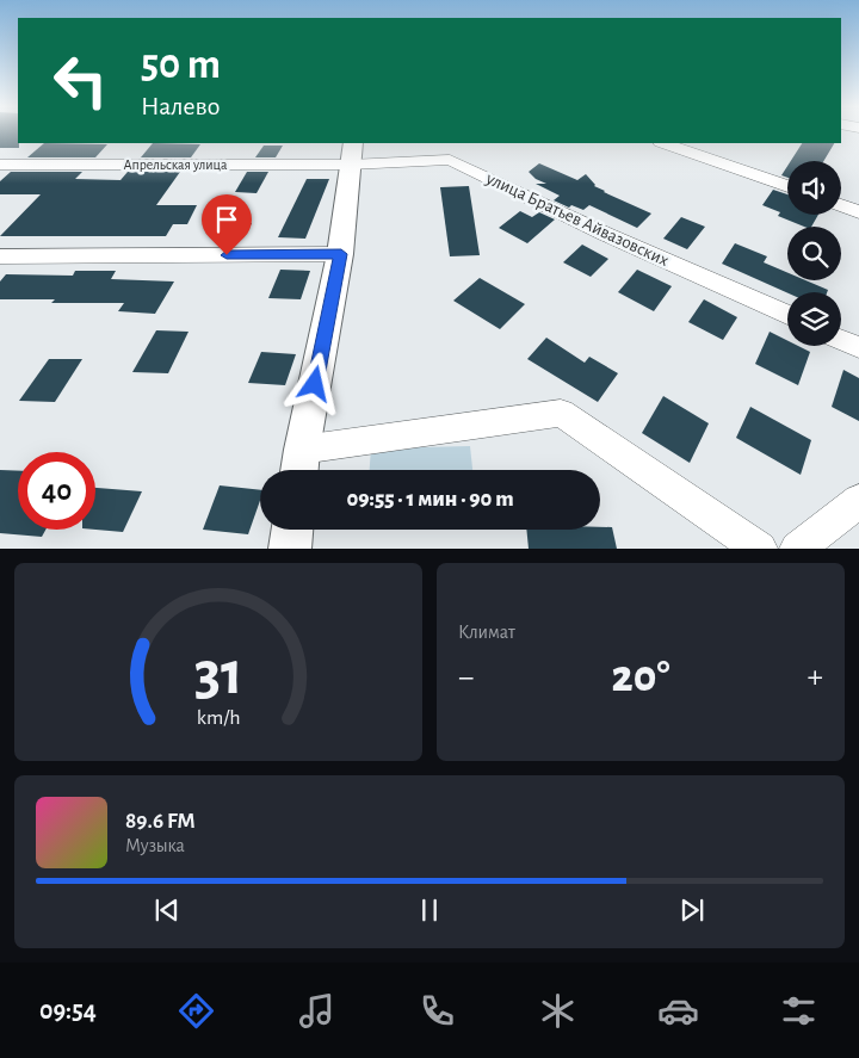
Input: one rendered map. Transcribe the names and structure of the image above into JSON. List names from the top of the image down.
{
  "streets": {
    "street": ["Апрельская улица", "улица Братьев Айвазовских"]
  },
  "crossings": [
    ["Апрельская улица", "улица Братьев Айвазовских"]
  ],
  "page": {
    "turn": ["50 m", "Налево"],
    "limit": "40",
    "trip": "09:55 · 1 мин · 90 m",
    "tile": "Климат",
    "heat": ["−", "20°", "+"],
    "song": ["89.6 FM", "Музыка"],
    "tabs": "09:54",
    "gauge": ["31", "km/h"]
  }
}
